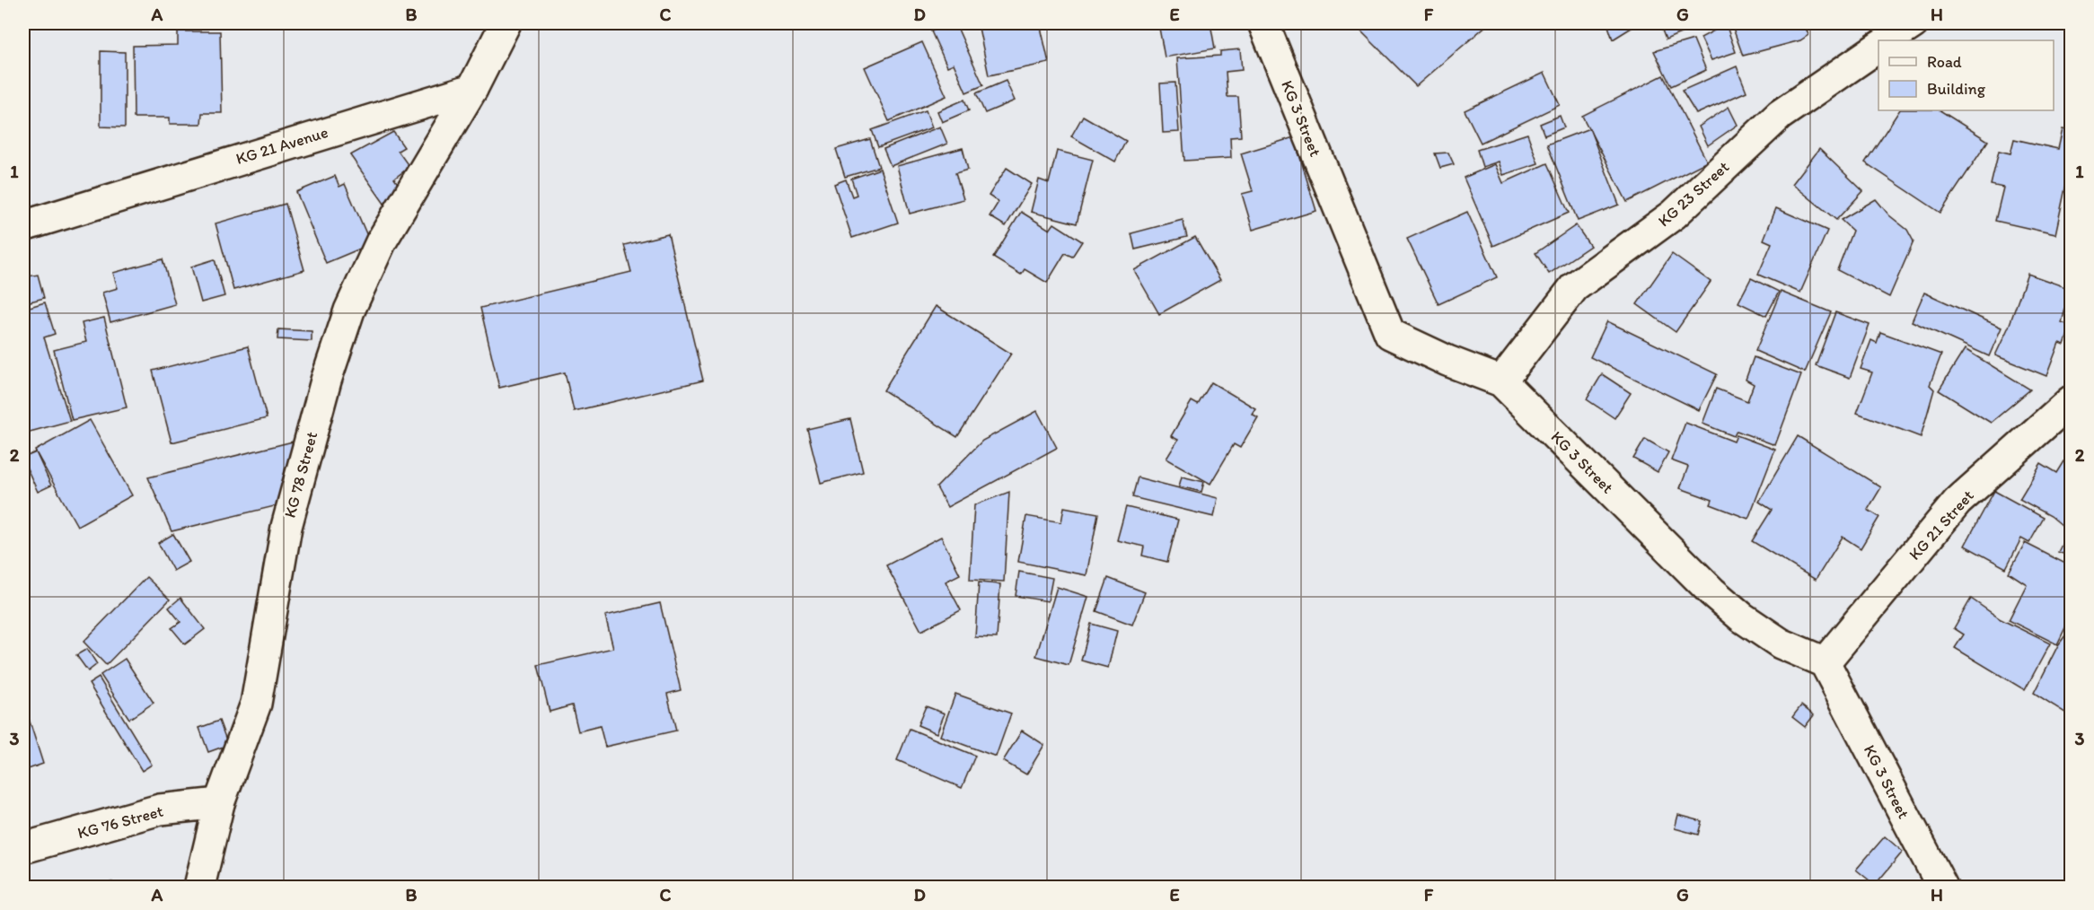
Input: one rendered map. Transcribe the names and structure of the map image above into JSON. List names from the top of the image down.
{
  "streets": {
    "street": [
      "KG 3 Street",
      "KG 21 Avenue",
      "KG 23 Street",
      "KG 78 Street",
      "KG 21 Street",
      "KG 76 Street"
    ]
  },
  "crossings": [
    ["KG 3 Street", "KG 23 Street"],
    ["KG 3 Street", "KG 21 Street"],
    ["KG 21 Avenue", "KG 78 Street"],
    ["KG 78 Street", "KG 76 Street"]
  ],
  "legend": ["Road", "Building"],
  "grid": {
    "columns": [
      "A",
      "B",
      "C",
      "D",
      "E",
      "F",
      "G",
      "H"
    ],
    "rows": ["1", "2", "3"]
  }
}
